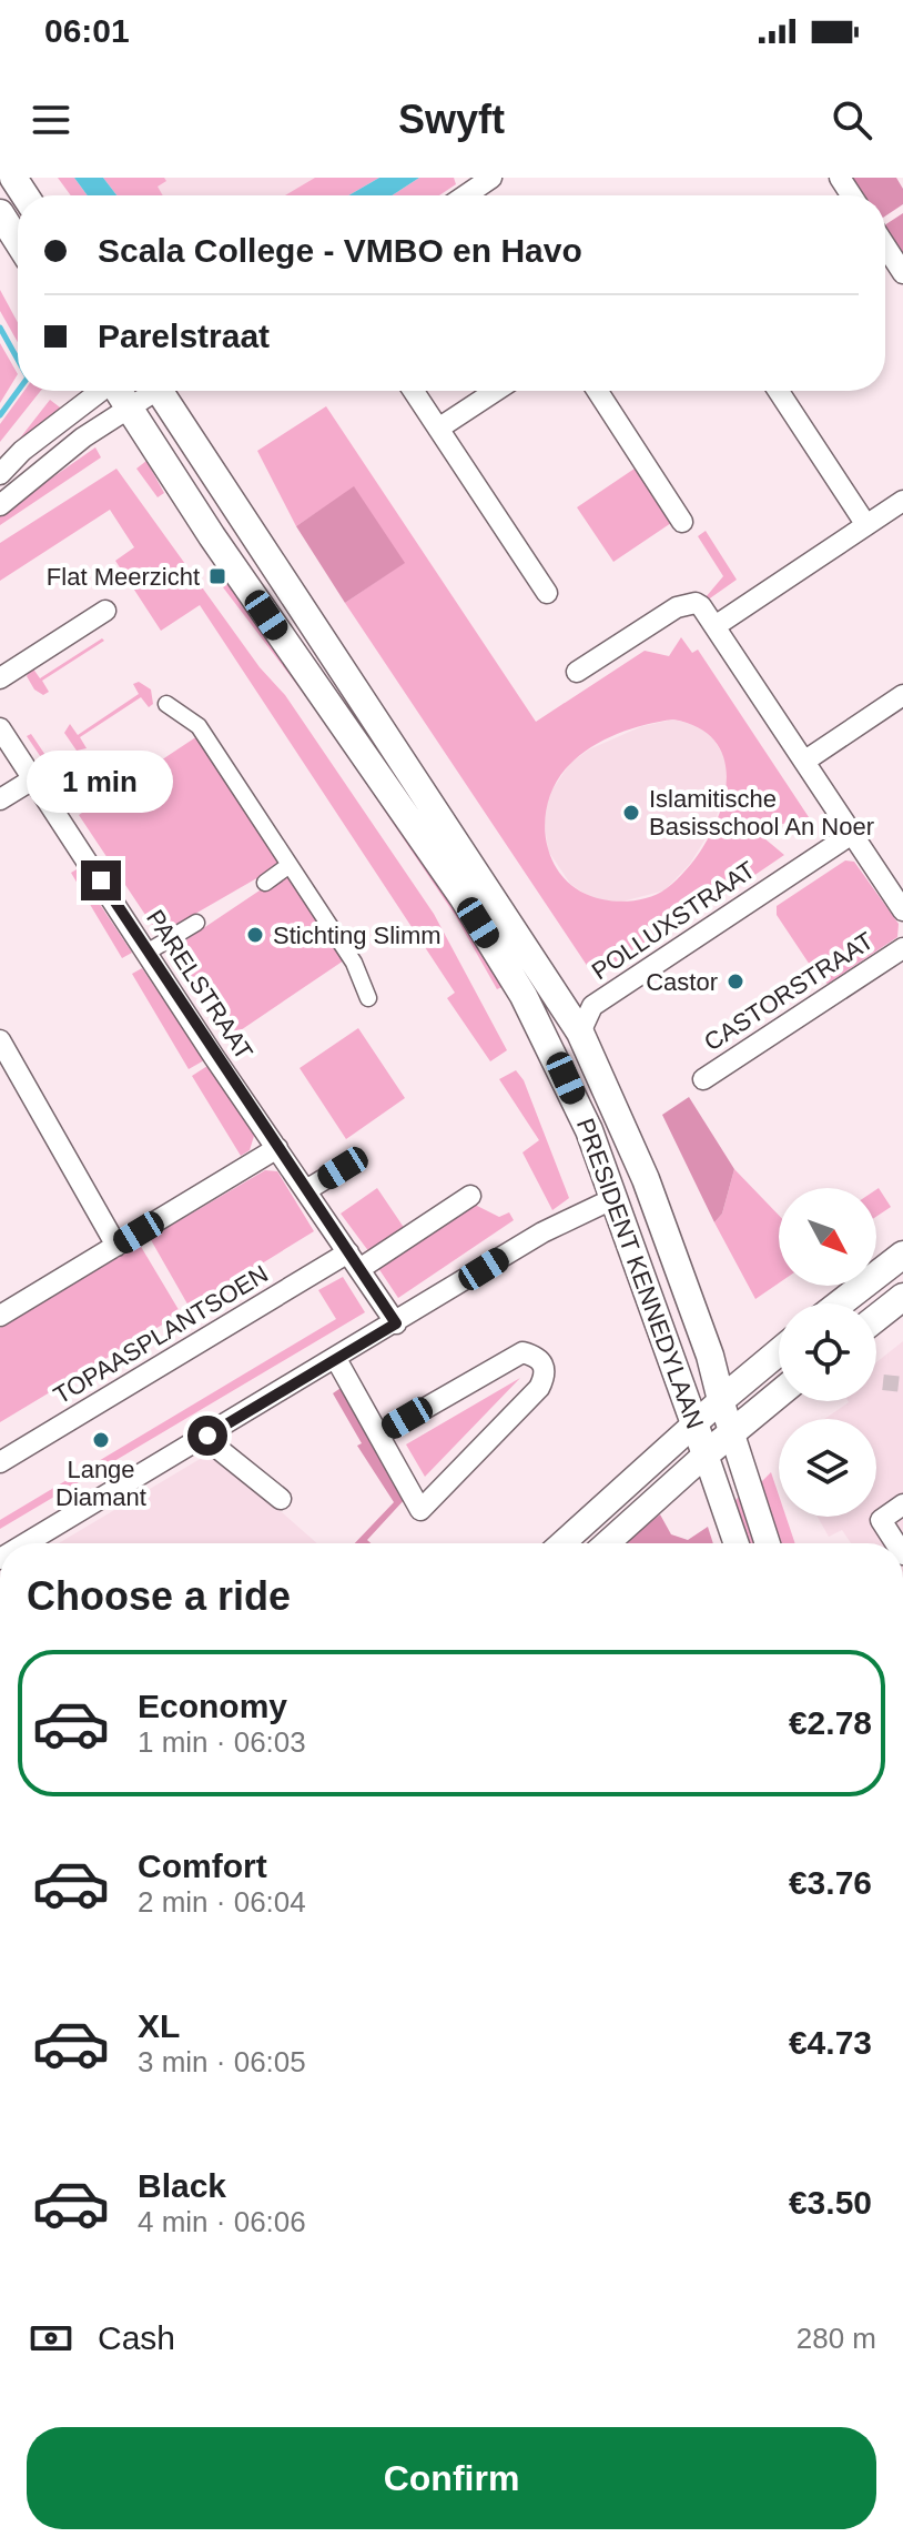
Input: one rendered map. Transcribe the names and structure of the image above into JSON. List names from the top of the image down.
{
  "streets": {
    "main road": ["PRESIDENT KENNEDYLAAN"],
    "street": [
      "POLLUXSTRAAT",
      "PARELSTRAAT",
      "CASTORSTRAAT",
      "TOPAASPLANTSOEN"
    ]
  },
  "crossings": [
    ["POLLUXSTRAAT", "PRESIDENT KENNEDYLAAN"],
    ["PARELSTRAAT", "TOPAASPLANTSOEN"]
  ],
  "places": {
    "transit": ["Flat Meerzicht"],
    "other": [
      "Islamitische Basisschool An Noer",
      "Stichting Slimm",
      "Castor",
      "Lange Diamant"
    ]
  },
  "north": "bottom right",
  "page": {
    "status": "06:01",
    "header": "Swyft",
    "banner": ["Scala College - VMBO en Havo", "Parelstraat"],
    "bubble": "1 min",
    "heading": "Choose a ride",
    "list": [
      {
        "name": "Economy",
        "note": "1 min · 06:03",
        "value": "€2.78"
      },
      {
        "name": "Comfort",
        "note": "2 min · 06:04",
        "value": "€3.76"
      },
      {
        "name": "XL",
        "note": "3 min · 06:05",
        "value": "€4.73"
      },
      {
        "name": "Black",
        "note": "4 min · 06:06",
        "value": "€3.50"
      }
    ],
    "pay": ["Cash", "280 m"],
    "buttons": "Confirm"
  }
}
